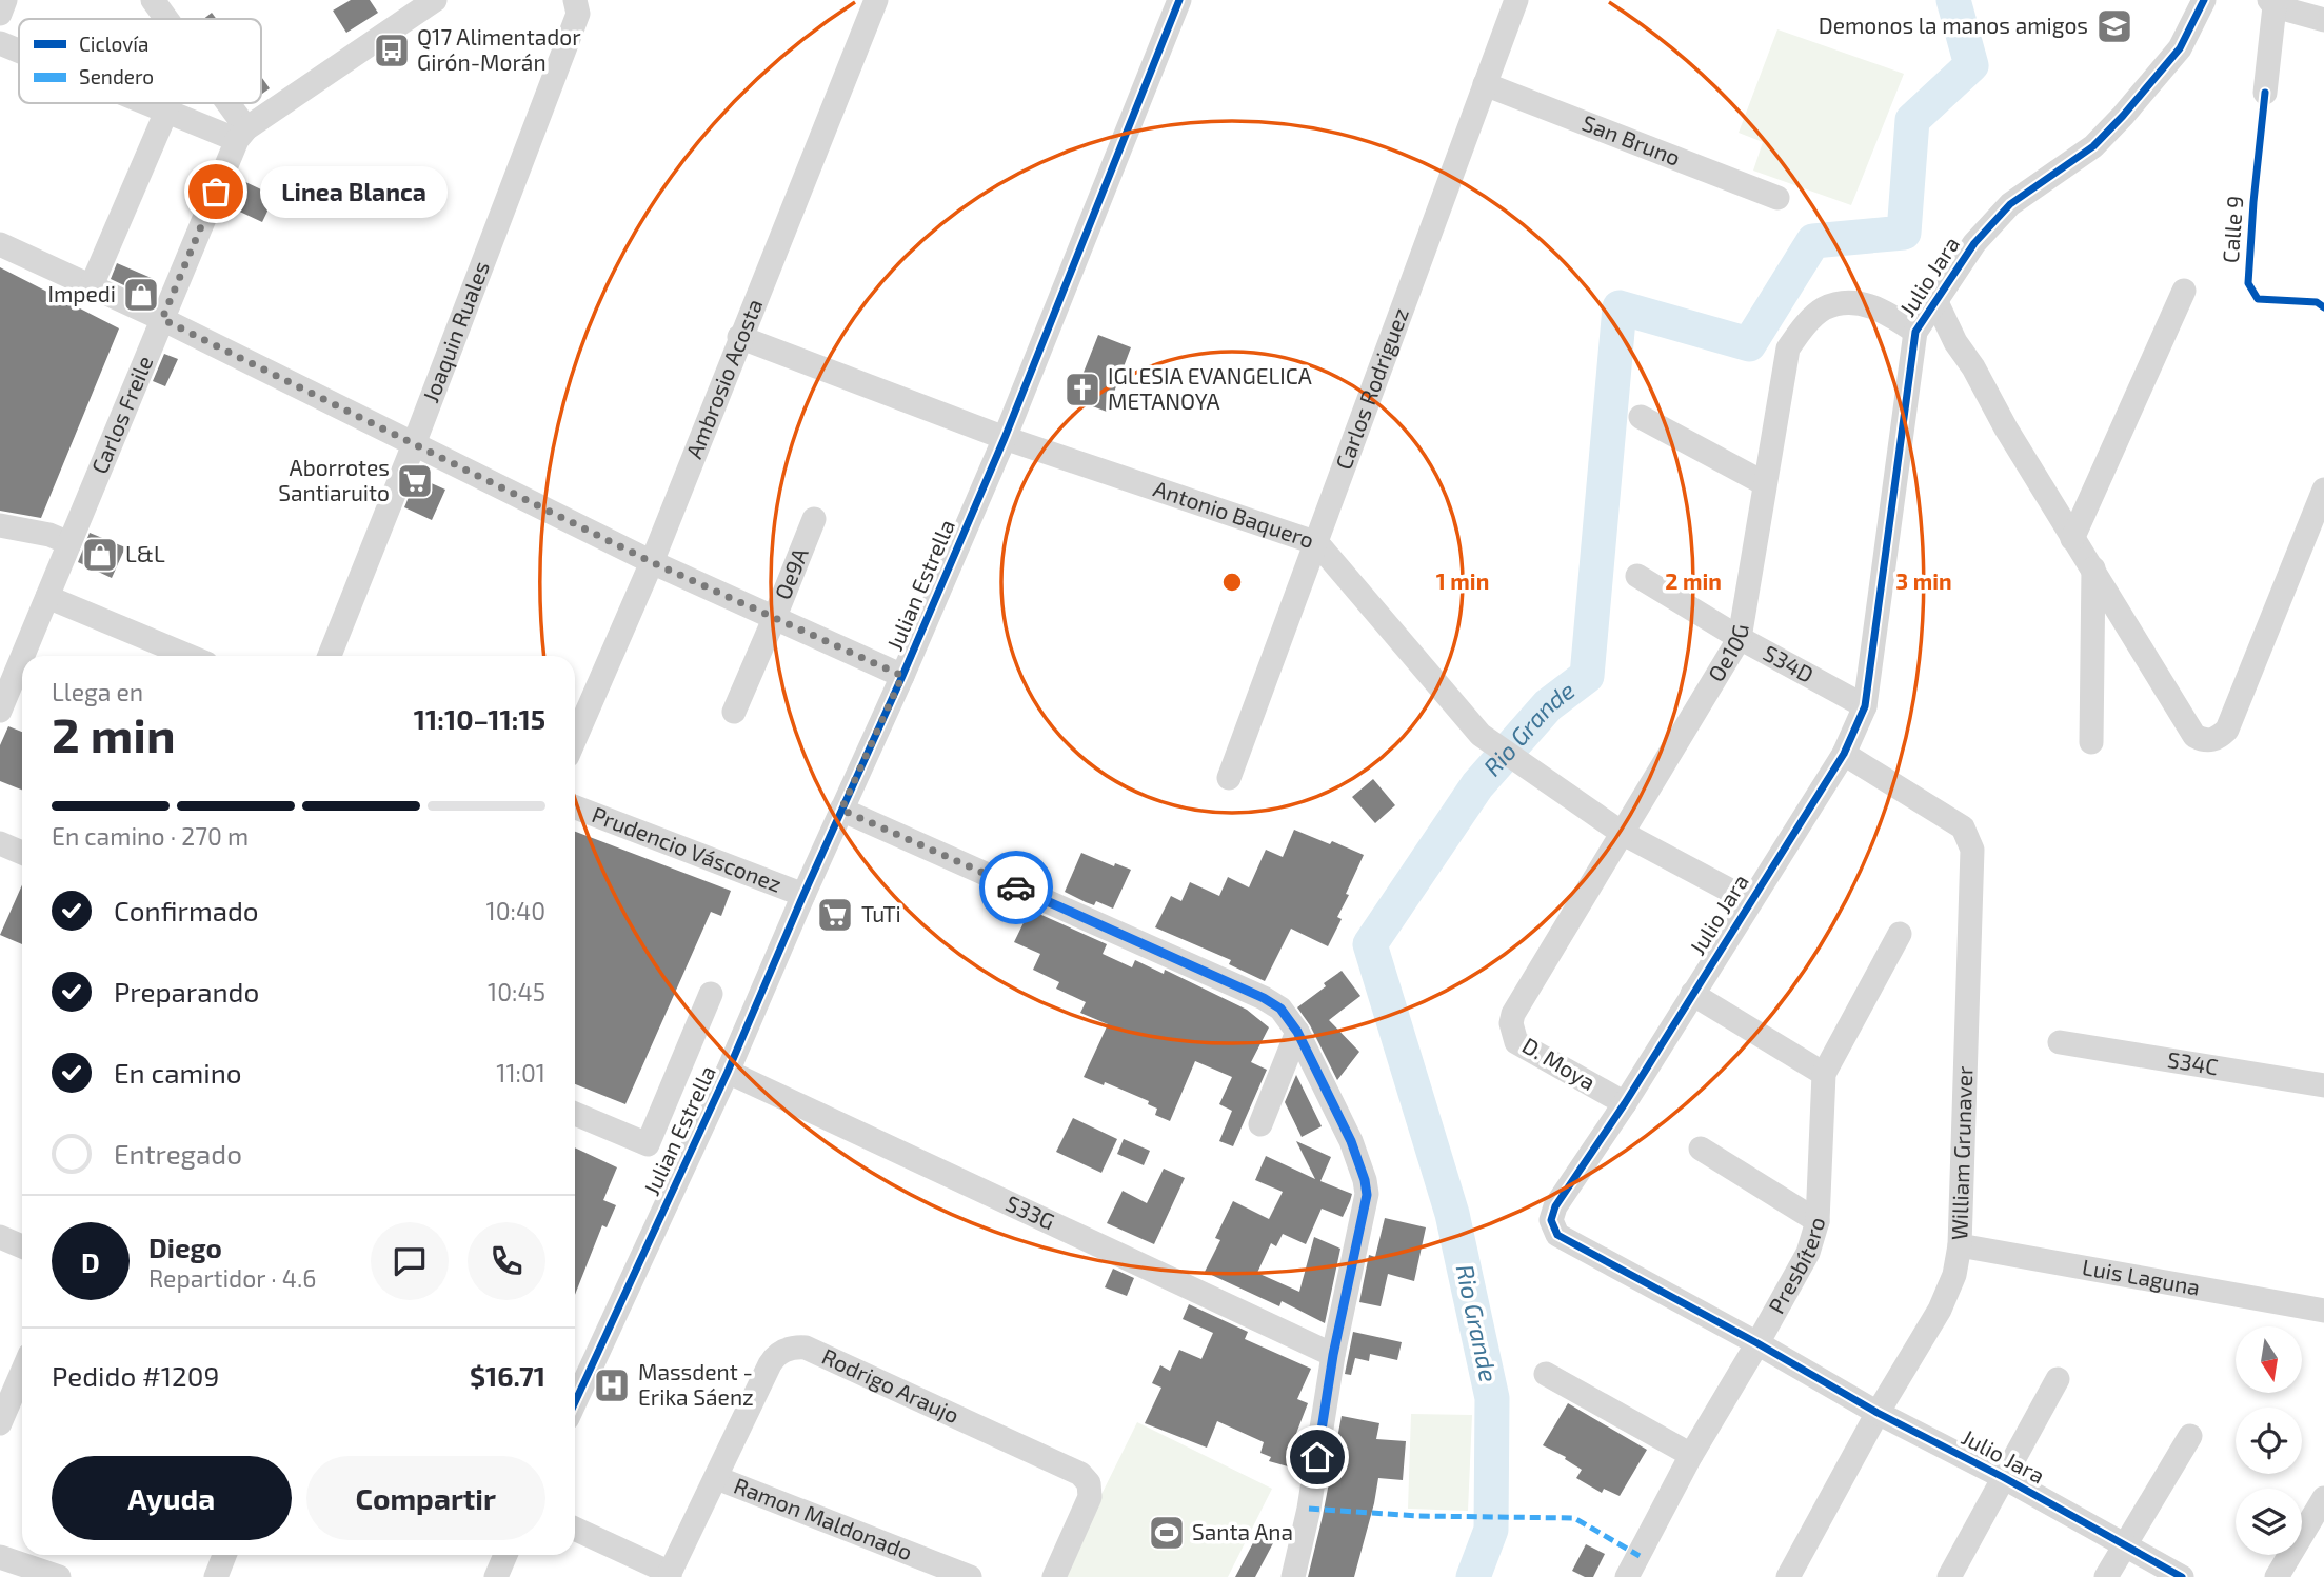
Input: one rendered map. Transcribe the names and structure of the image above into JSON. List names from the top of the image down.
{
  "streets": {
    "street": [
      "San Bruno",
      "Julio Jara",
      "Joaquin Ruales",
      "Ambrosio Acosta",
      "Carlos Rodriguez",
      "Carlos Freile",
      "Antonio Baquero",
      "Oe9A",
      "Julian Estrella",
      "Oe10G",
      "S34D",
      "Prudencio Vásconez",
      "S34C",
      "D. Moya",
      "William Grunaver",
      "S33G",
      "Presbítero",
      "Luis Laguna",
      "Rodrigo Araujo",
      "Ramon Maldonado"
    ],
    "cycle path": ["Calle 9"]
  },
  "crossings": [
    ["San Bruno", "Carlos Rodriguez"],
    ["Julio Jara", "Antonio Baquero"],
    ["Julio Jara", "Oe10G"],
    ["Julio Jara", "S34D"],
    ["Julio Jara", "D. Moya"],
    ["Julio Jara", "William Grunaver"],
    ["Julio Jara", "Presbítero"],
    ["Ambrosio Acosta", "Antonio Baquero"],
    ["Carlos Rodriguez", "Antonio Baquero"],
    ["Antonio Baquero", "Julian Estrella"],
    ["Antonio Baquero", "Oe10G"],
    ["Julian Estrella", "Prudencio Vásconez"],
    ["Julian Estrella", "S33G"],
    ["Oe10G", "S34D"],
    ["Oe10G", "D. Moya"],
    ["William Grunaver", "Luis Laguna"],
    ["Rodrigo Araujo", "Ramon Maldonado"]
  ],
  "water": ["Rio Grande"],
  "places": {
    "school or university": ["Demonos la manos amigos"],
    "bus stop": ["Q17 Alimentador Girón-Morán"],
    "other": ["Linea Blanca"],
    "shop": ["Impedi", "L&L"],
    "church": ["IGLESIA EVANGELICA METANOYA"],
    "supermarket": ["Aborrotes Santiaruito", "TuTi"],
    "hospital": ["Massdent - Erika Sáenz"],
    "sports": ["Santa Ana"]
  },
  "legend": ["Ciclovía", "Sendero"],
  "north": "bottom",
  "page": {
    "bubble": "Linea Blanca",
    "heading": ["2 min", "Llega en", "11:10–11:15"],
    "panel": [
      "Diego",
      "Repartidor · 4.6",
      "Pedido #1209",
      "$16.71"
    ],
    "bar": "En camino · 270 m",
    "list": [
      ["Confirmado", "10:40"],
      ["Preparando", "10:45"],
      ["En camino", "11:01"],
      "Entregado"
    ],
    "round": "D",
    "buttons": ["Ayuda", "Compartir"]
  },
  "rings": ["1 min", "2 min", "3 min"]
}
